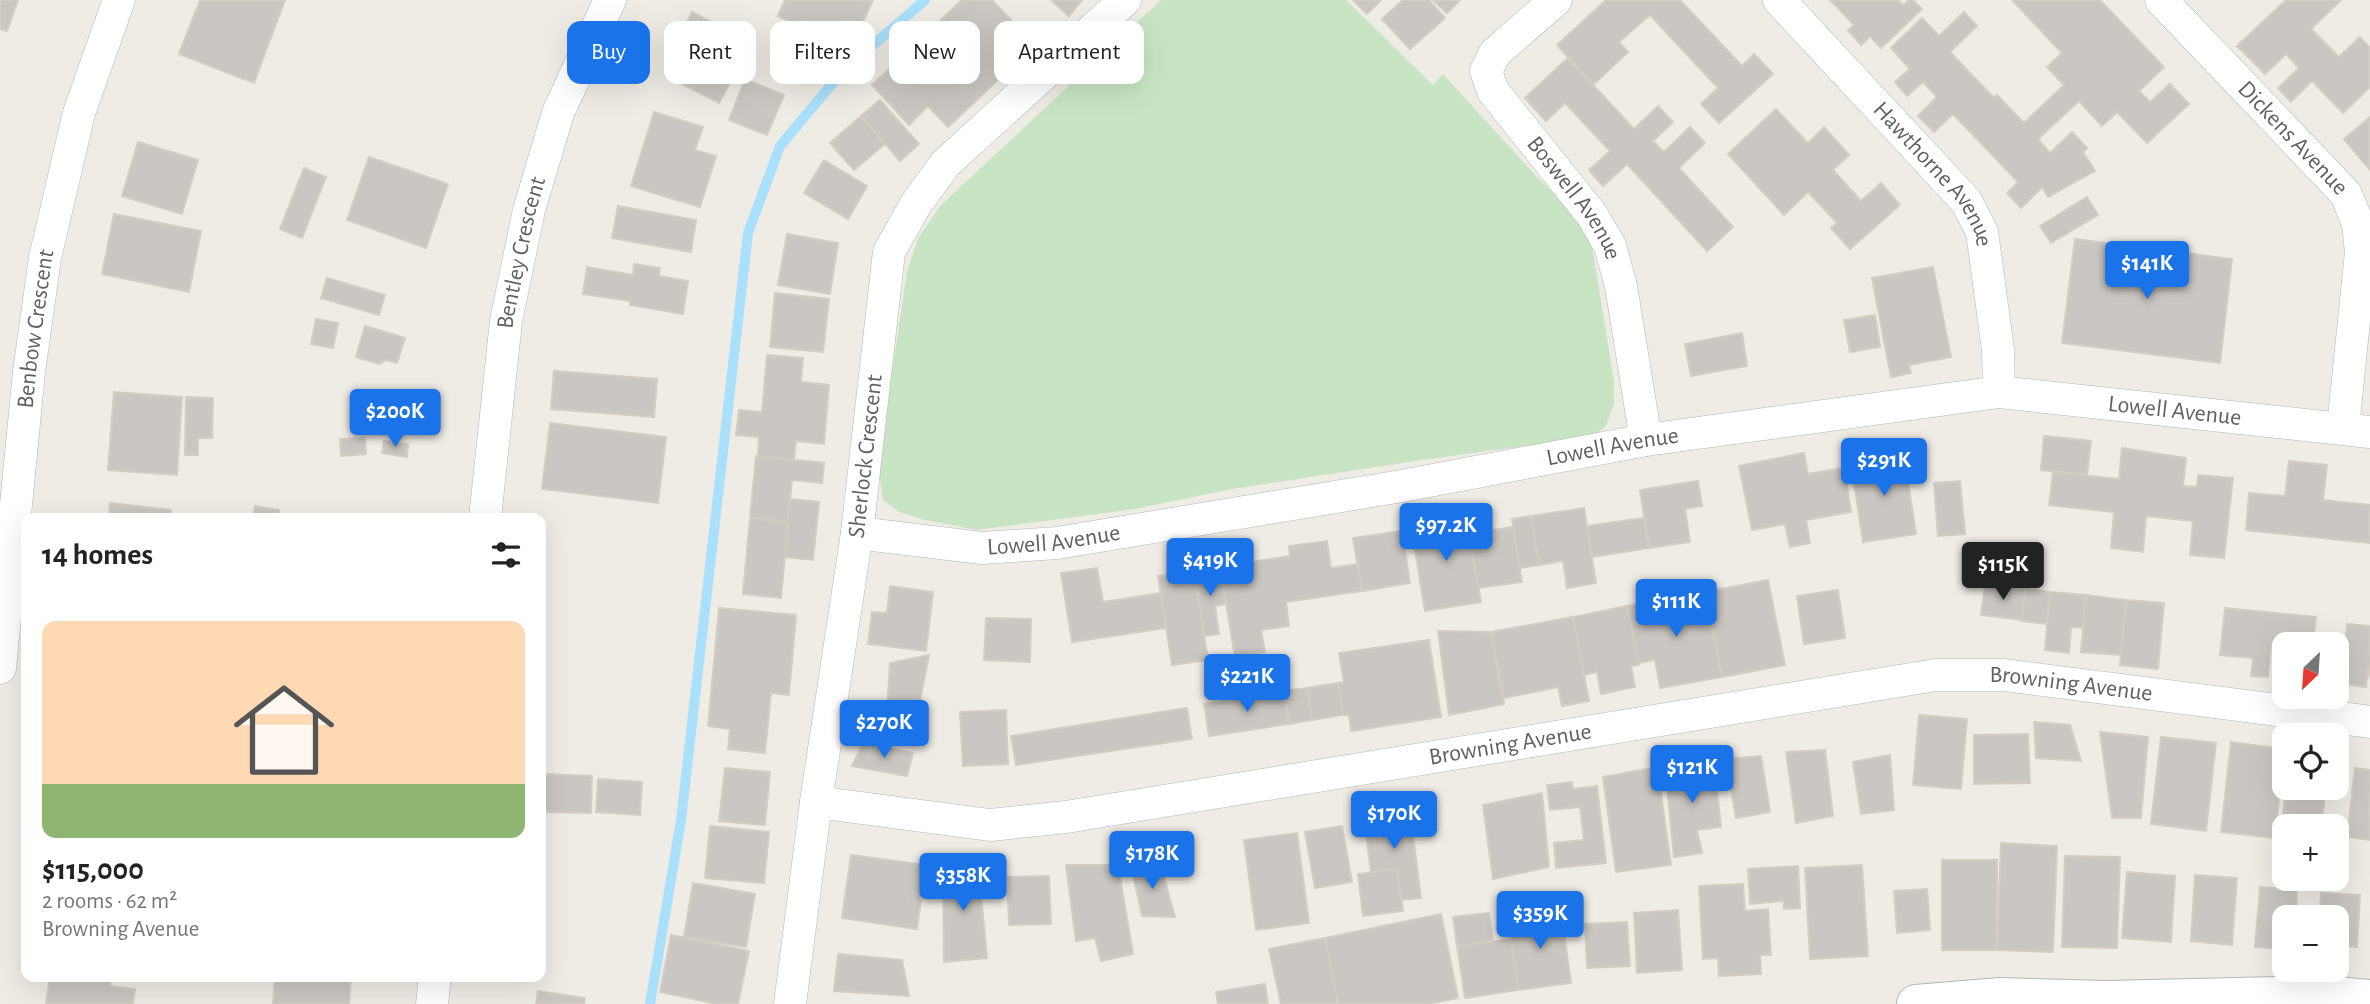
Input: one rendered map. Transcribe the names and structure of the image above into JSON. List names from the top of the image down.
{
  "streets": {
    "street": [
      "Dickens Avenue",
      "Hawthorne Avenue",
      "Boswell Avenue",
      "Bentley Crescent",
      "Benbow Crescent",
      "Lowell Avenue",
      "Sherlock Crescent",
      "Browning Avenue"
    ]
  },
  "crossings": [
    ["Dickens Avenue", "Lowell Avenue"],
    ["Hawthorne Avenue", "Lowell Avenue"],
    ["Boswell Avenue", "Lowell Avenue"],
    ["Lowell Avenue", "Sherlock Crescent"],
    ["Sherlock Crescent", "Browning Avenue"]
  ],
  "north": "bottom left",
  "page": {
    "chip": [
      "Buy",
      "Rent",
      "Filters",
      "New",
      "Apartment"
    ],
    "price": [
      "$141K",
      "$200K",
      "$291K",
      "$97.2K",
      "$419K",
      "$115K",
      "$111K",
      "$221K",
      "$270K",
      "$121K",
      "$170K",
      "$178K",
      "$358K",
      "$359K"
    ],
    "heading": "14 homes",
    "list": [
      {
        "name": "$115,000",
        "note": "2 rooms · 62 m² · Browning Avenue"
      }
    ],
    "map_buttons": ["+", "−"]
  }
}
